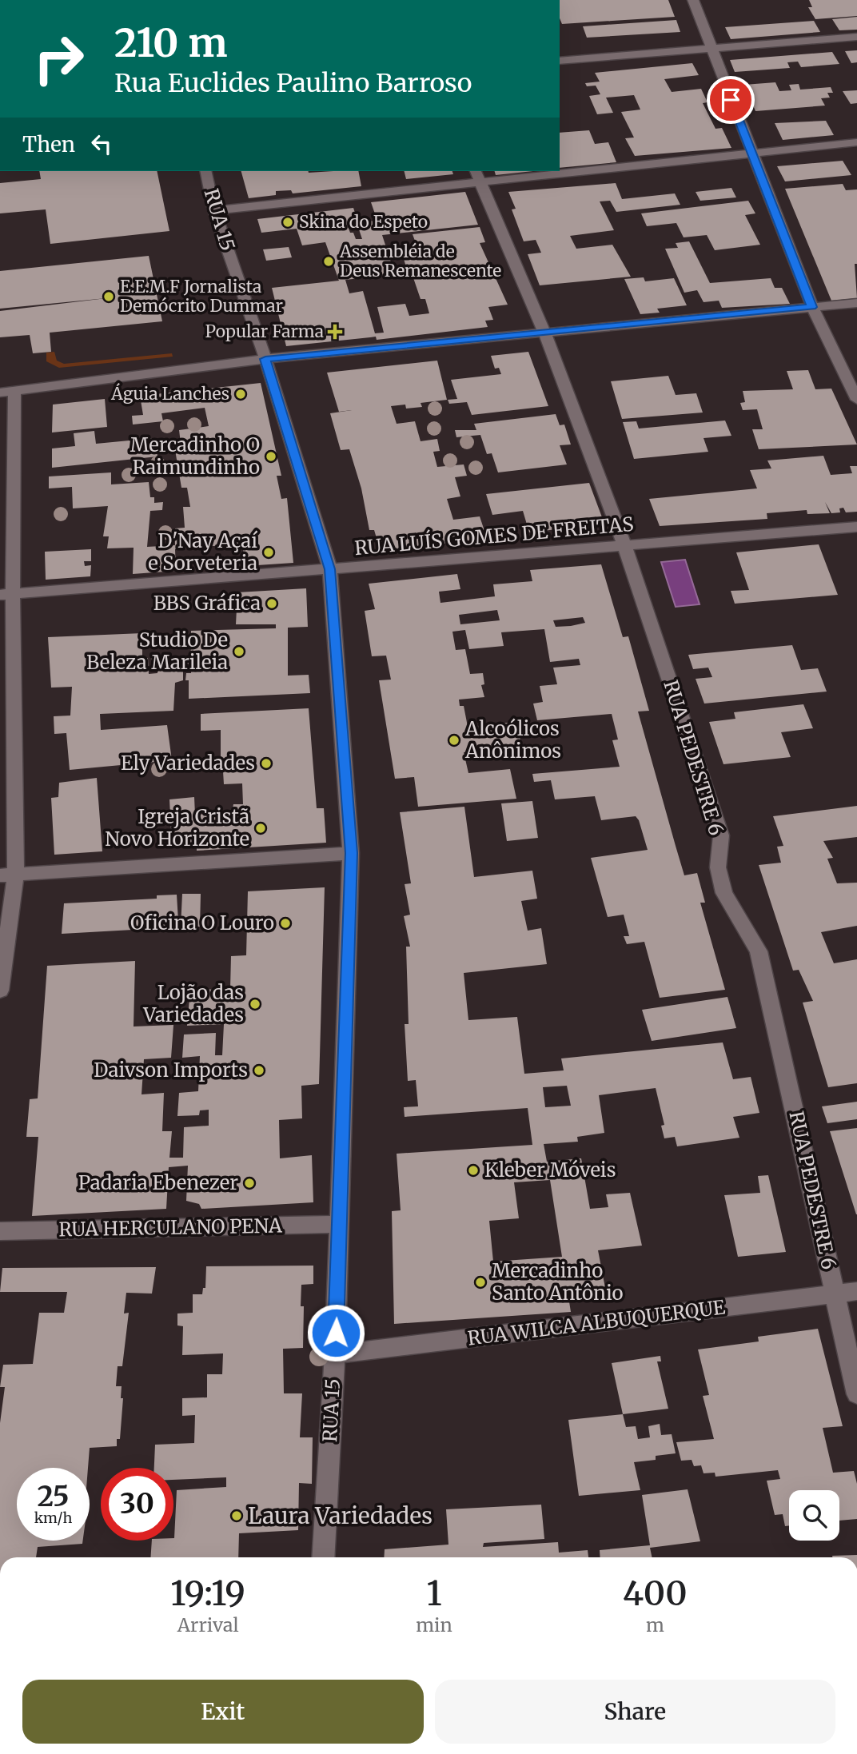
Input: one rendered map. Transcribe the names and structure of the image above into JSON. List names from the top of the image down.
{
  "streets": {
    "street": [
      "RUA 15",
      "RUA LUÍS GOMES DE FREITAS",
      "RUA PEDESTRE 6",
      "RUA HERCULANO PENA",
      "RUA WILCA ALBUQUERQUE"
    ]
  },
  "crossings": [
    ["RUA 15", "RUA LUÍS GOMES DE FREITAS"],
    ["RUA 15", "RUA HERCULANO PENA"],
    ["RUA 15", "RUA WILCA ALBUQUERQUE"],
    ["RUA LUÍS GOMES DE FREITAS", "RUA PEDESTRE 6"],
    ["RUA PEDESTRE 6", "RUA WILCA ALBUQUERQUE"]
  ],
  "places": {
    "other": [
      "Skina do Espeto",
      "Assembléia de Deus Remanescente",
      "E.E.M.F Jornalista Demócrito Dummar",
      "Águia Lanches",
      "Mercadinho O Raimundinho",
      "D'Nay Açaí e Sorveteria",
      "BBS Gráfica",
      "Studio De Beleza Marileia",
      "Alcoólicos Anônimos",
      "Ely Variedades",
      "Igreja Cristã Novo Horizonte",
      "Oficina O Louro",
      "Lojão das Variedades",
      "Daivson Imports",
      "Kleber Móveis",
      "Padaria Ebenezer",
      "Mercadinho Santo Antônio",
      "Laura Variedades"
    ],
    "health": ["Popular Farma"]
  },
  "page": {
    "turn": ["210 m", "Rua Euclides Paulino Barroso"],
    "then": "Then",
    "speed": "25 km/h",
    "limit": "30",
    "eta": [
      "19:19",
      "Arrival",
      "1",
      "min",
      "400",
      "m"
    ],
    "buttons": ["Exit", "Share"]
  }
}
